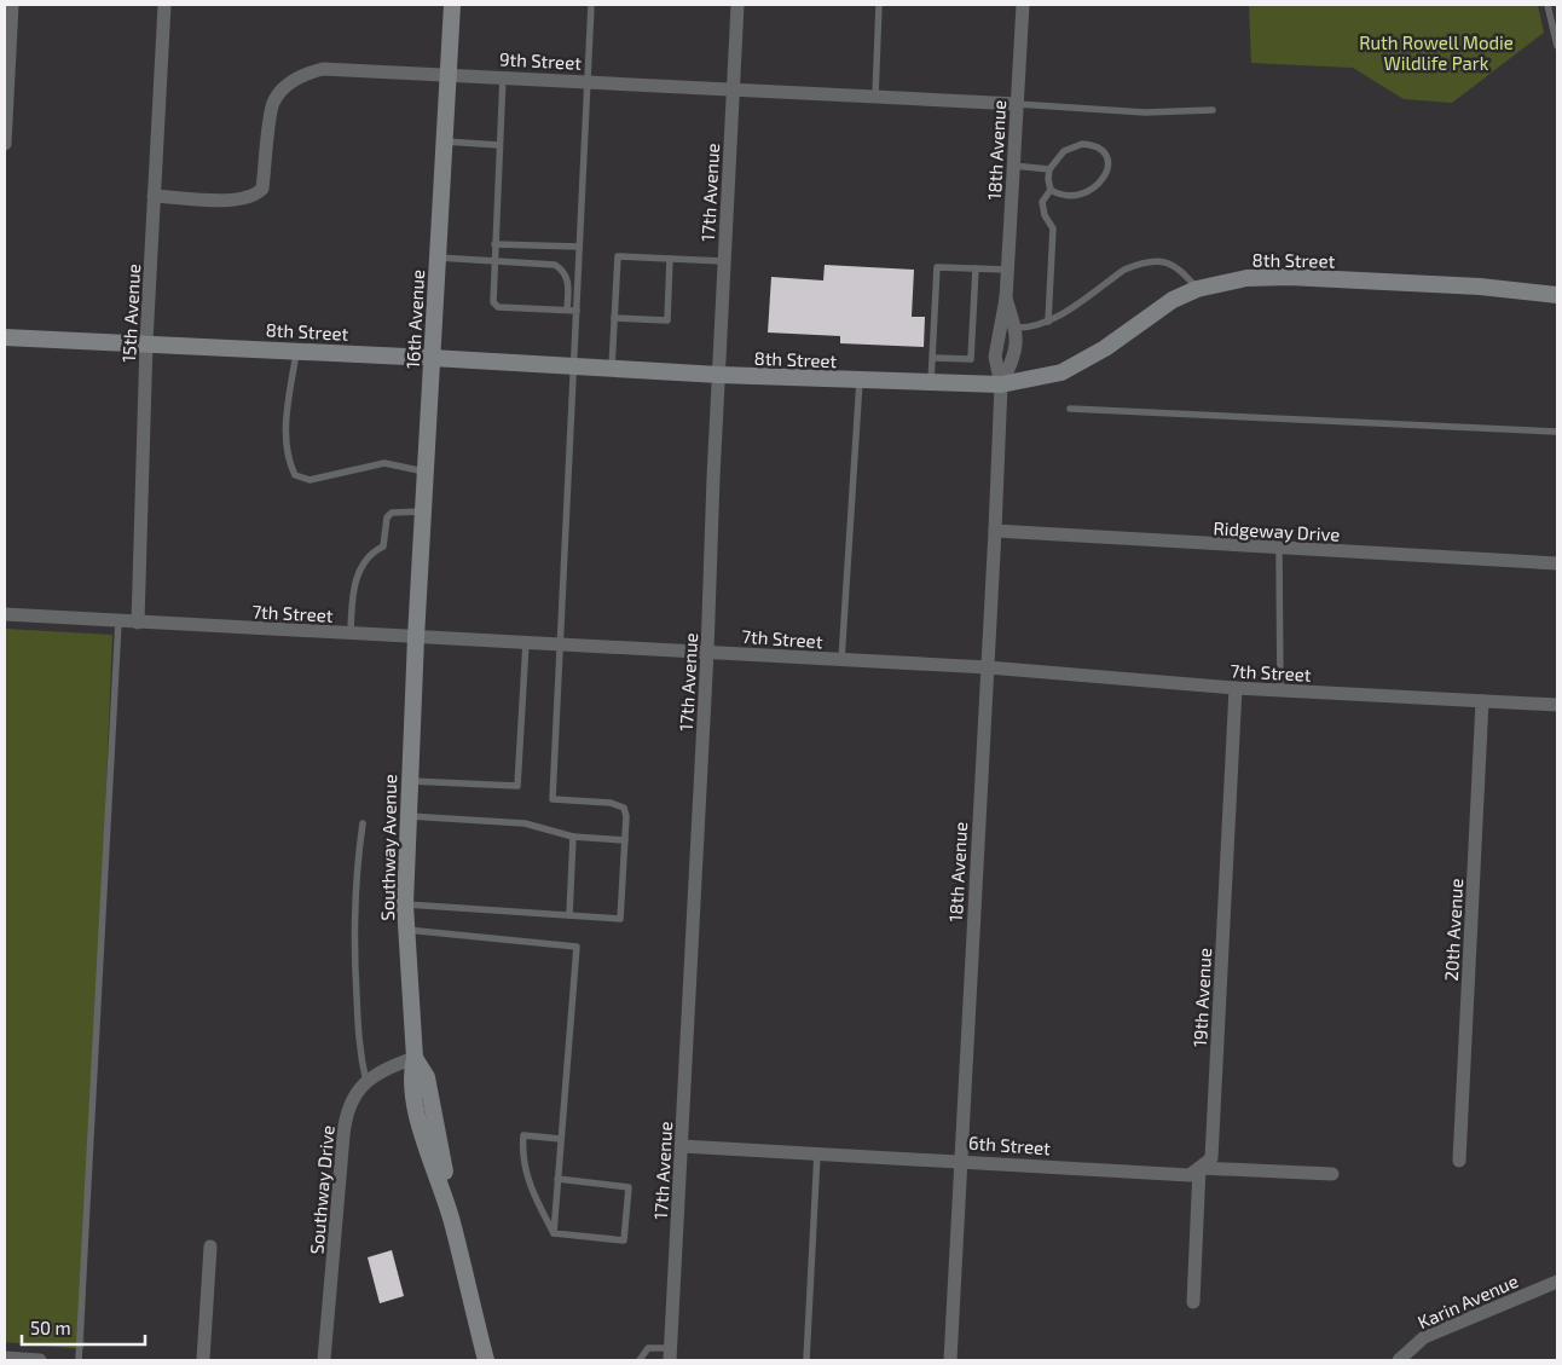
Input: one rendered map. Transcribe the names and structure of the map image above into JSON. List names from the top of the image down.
{
  "streets": {
    "main road": ["8th Street", "16th Avenue", "Southway Avenue"],
    "street": [
      "9th Street",
      "18th Avenue",
      "17th Avenue",
      "15th Avenue",
      "Ridgeway Drive",
      "7th Street",
      "20th Avenue",
      "19th Avenue",
      "6th Street",
      "Southway Drive",
      "Karin Avenue"
    ]
  },
  "crossings": [
    ["9th Street", "18th Avenue"],
    ["9th Street", "17th Avenue"],
    ["9th Street", "15th Avenue"],
    ["9th Street", "16th Avenue"],
    ["18th Avenue", "8th Street"],
    ["18th Avenue", "Ridgeway Drive"],
    ["18th Avenue", "7th Street"],
    ["18th Avenue", "6th Street"],
    ["17th Avenue", "8th Street"],
    ["17th Avenue", "7th Street"],
    ["17th Avenue", "6th Street"],
    ["8th Street", "15th Avenue"],
    ["8th Street", "16th Avenue"],
    ["15th Avenue", "7th Street"],
    ["16th Avenue", "7th Street"],
    ["16th Avenue", "Southway Avenue"],
    ["7th Street", "Southway Avenue"],
    ["7th Street", "20th Avenue"],
    ["7th Street", "19th Avenue"],
    ["Southway Avenue", "Southway Drive"],
    ["19th Avenue", "6th Street"]
  ],
  "parks": ["Ruth Rowell Modie Wildlife Park"],
  "scale_bar": "50 m"
}
